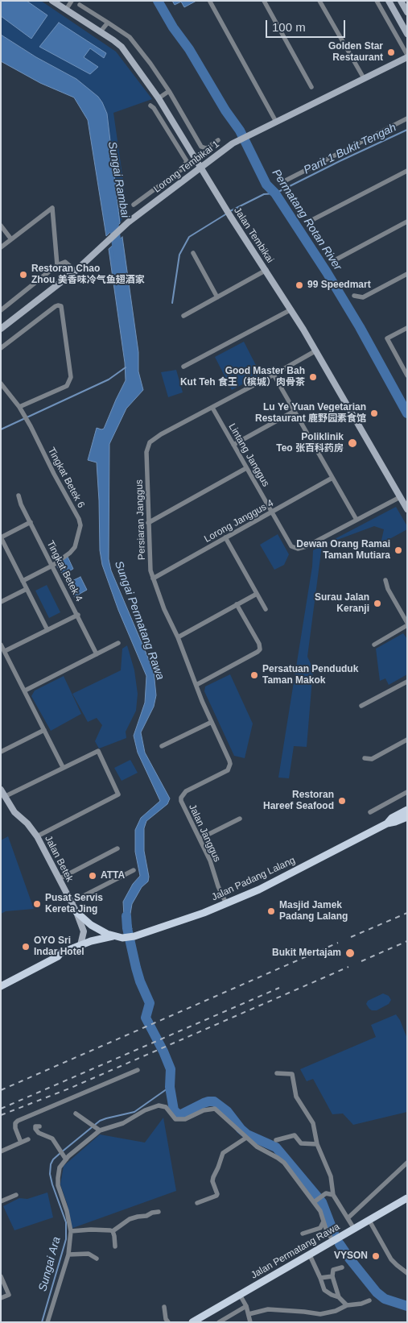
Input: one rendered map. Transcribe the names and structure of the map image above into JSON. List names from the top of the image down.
{
  "streets": {
    "main road": ["Jalan Padang Lalang", "Jalan Permatang Rawa"],
    "street": [
      "Lorong Tembikai 1",
      "Jalan Tembikai",
      "Lintang Janggus",
      "Tingkat Betek 6",
      "Persiaran Janggus",
      "Lorong Janggus 4",
      "Tingkat Betek 4",
      "Jalan Janggus",
      "Jalan Betek"
    ]
  },
  "crossings": [
    ["Lorong Tembikai 1", "Jalan Tembikai"],
    ["Jalan Tembikai", "Persiaran Janggus"],
    ["Lintang Janggus", "Persiaran Janggus"],
    ["Lintang Janggus", "Lorong Janggus 4"],
    ["Tingkat Betek 6", "Tingkat Betek 4"],
    ["Persiaran Janggus", "Lorong Janggus 4"],
    ["Persiaran Janggus", "Jalan Janggus"],
    ["Jalan Janggus", "Jalan Padang Lalang"]
  ],
  "water": [
    "Parit 1 Bukit Tengah",
    "Sungai Rambai",
    "Permatang Rotan River",
    "Sungai Permatang Rawa",
    "Sungai Ara"
  ],
  "places": [
    "Golden Star Restaurant",
    "Restoran Chao Zhou 美香味冷气鱼翅酒家",
    "99 Speedmart",
    "Good Master Bah Kut Teh 食王（槟城）肉骨茶",
    "Lu Ye Yuan Vegetarian Restaurant 鹿野园素食馆",
    "Poliklinik Teo 张百科药房",
    "Dewan Orang Ramai Taman Mutiara",
    "Surau Jalan Keranji",
    "Persatuan Penduduk Taman Makok",
    "Restoran Hareef Seafood",
    "ATTA",
    "Pusat Servis Kereta Jing",
    "Masjid Jamek Padang Lalang",
    "OYO Sri Indar Hotel",
    "Bukit Mertajam",
    "VYSON"
  ],
  "scale_bar": "100 m"
}
